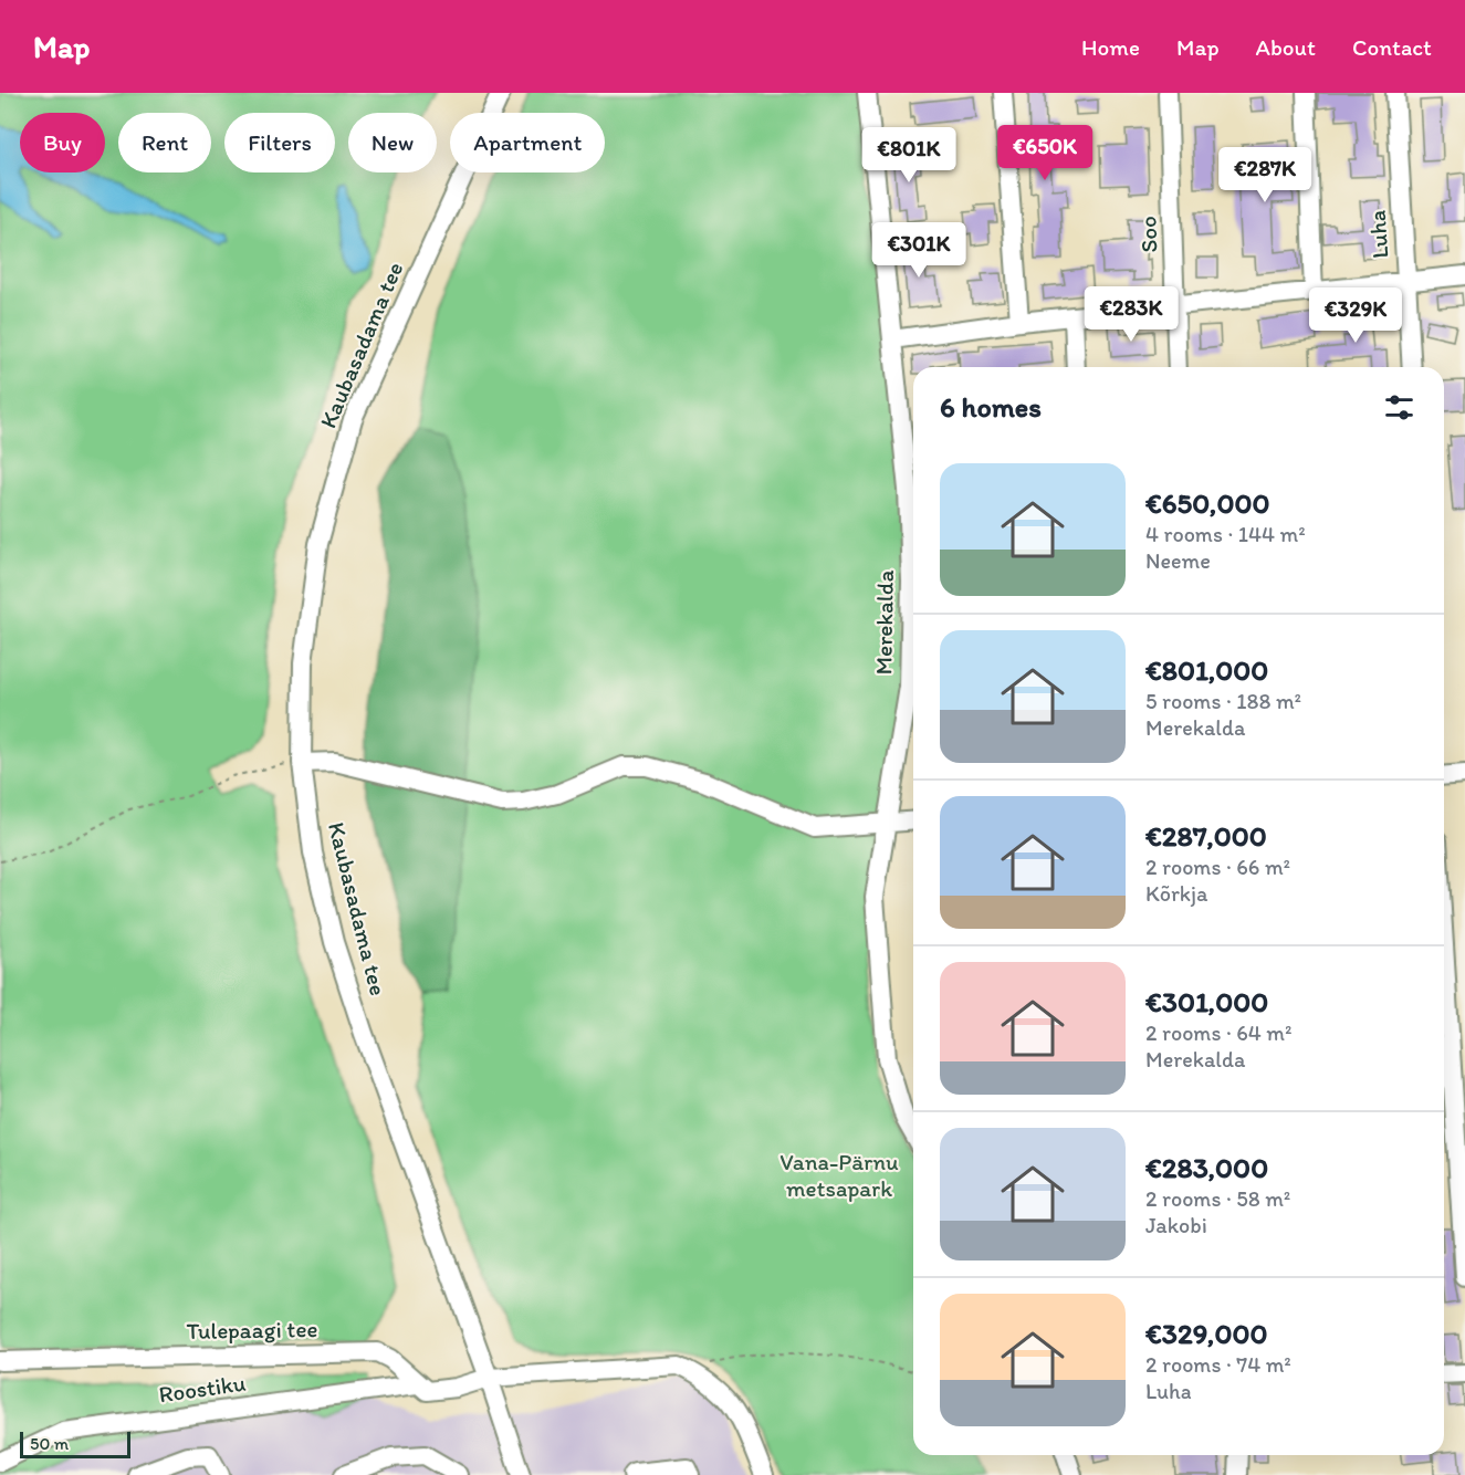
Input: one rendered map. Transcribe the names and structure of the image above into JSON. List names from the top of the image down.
{
  "streets": {
    "street": [
      "Soo",
      "Luha",
      "Kaubasadama tee",
      "Merekalda",
      "Tulepaagi tee",
      "Roostiku"
    ]
  },
  "crossings": [
    ["Tulepaagi tee", "Roostiku"]
  ],
  "parks": ["Vana-Pärnu metsapark"],
  "scale_bar": "50 m",
  "page": {
    "header": "Map",
    "nav": [
      "Home",
      "Map",
      "About",
      "Contact"
    ],
    "chip": [
      "Buy",
      "Rent",
      "Filters",
      "New",
      "Apartment"
    ],
    "price": [
      "€650K",
      "€801K",
      "€287K",
      "€301K",
      "€283K",
      "€329K"
    ],
    "heading": "6 homes",
    "list": [
      {
        "name": "€650,000",
        "note": "4 rooms · 144 m² · Neeme"
      },
      {
        "name": "€801,000",
        "note": "5 rooms · 188 m² · Merekalda"
      },
      {
        "name": "€287,000",
        "note": "2 rooms · 66 m² · Kõrkja"
      },
      {
        "name": "€301,000",
        "note": "2 rooms · 64 m² · Merekalda"
      },
      {
        "name": "€283,000",
        "note": "2 rooms · 58 m² · Jakobi"
      },
      {
        "name": "€329,000",
        "note": "2 rooms · 74 m² · Luha"
      }
    ],
    "scale": "50 m"
  }
}
